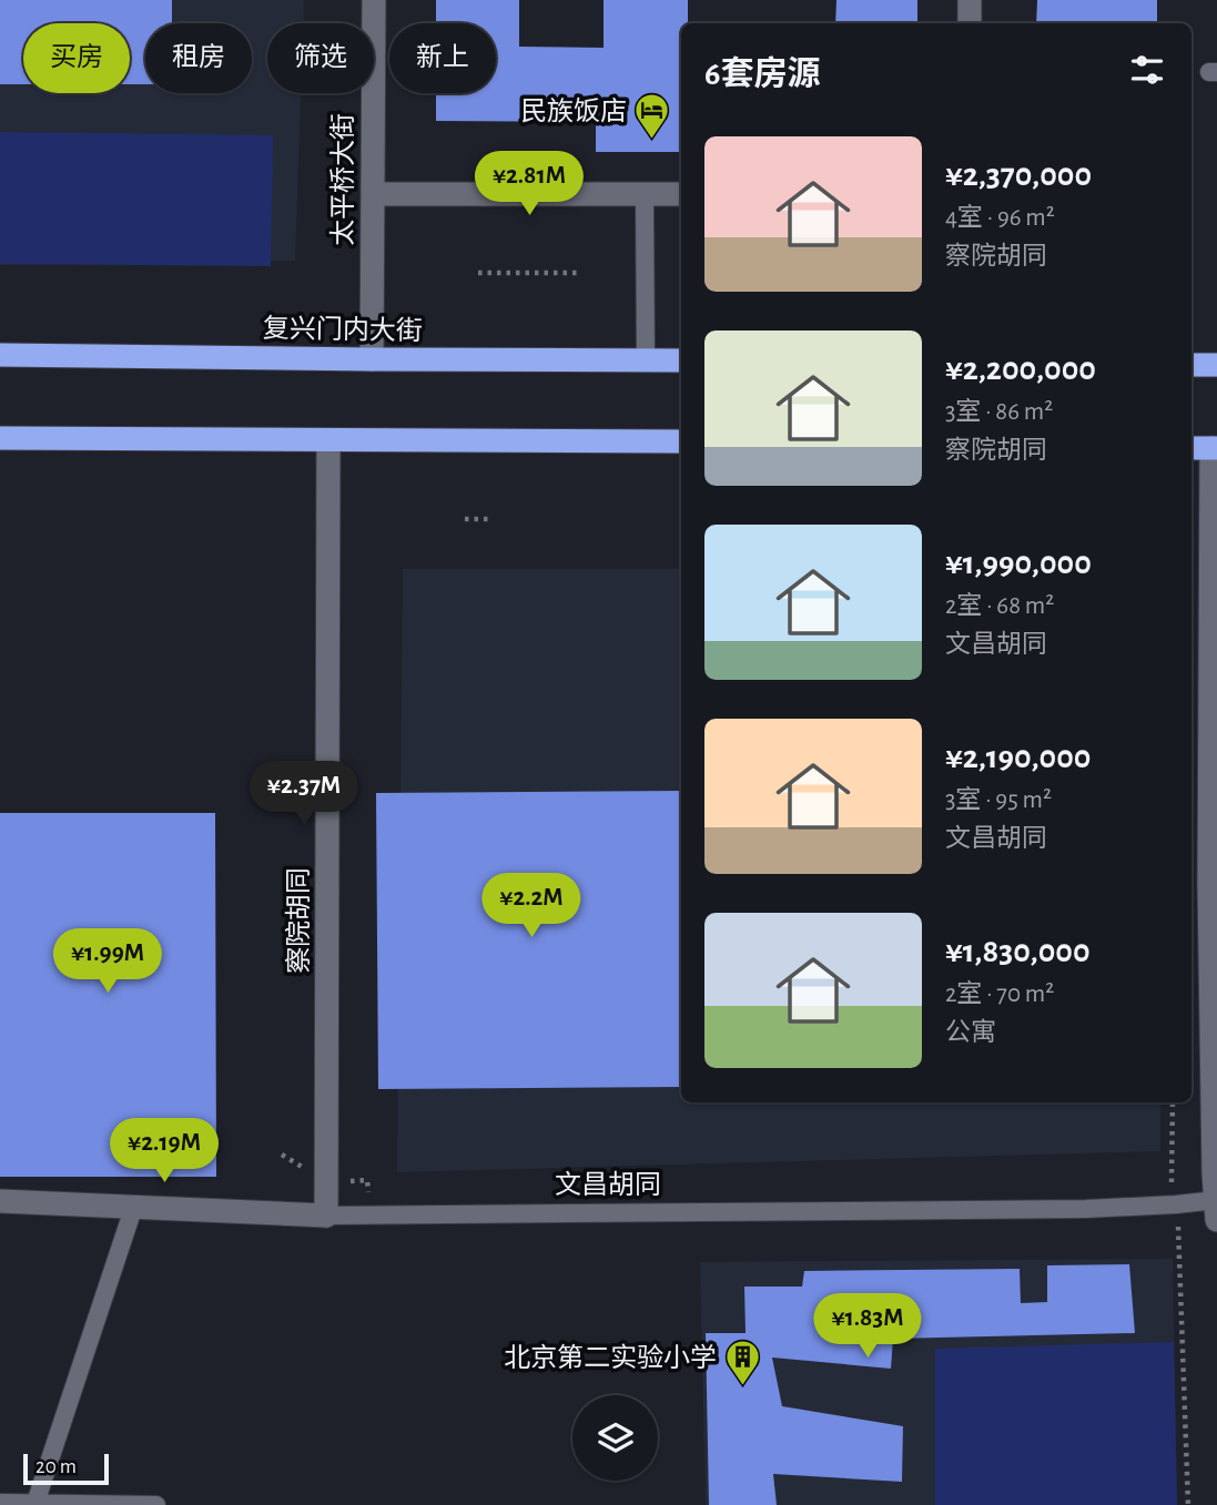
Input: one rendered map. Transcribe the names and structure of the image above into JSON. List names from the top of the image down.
{
  "streets": {
    "highway": ["复兴门内大街"],
    "street": ["太平桥大街", "察院胡同", "文昌胡同"]
  },
  "crossings": [
    ["太平桥大街", "复兴门内大街"],
    ["察院胡同", "文昌胡同"]
  ],
  "places": {
    "hotel": ["民族饭店"],
    "building": ["北京第二实验小学"]
  },
  "scale_bar": "20 m",
  "page": {
    "chip": [
      "买房",
      "租房",
      "筛选",
      "新上"
    ],
    "heading": "6套房源",
    "list": [
      {
        "name": "¥2,370,000",
        "note": "4室 · 96 m² · 察院胡同"
      },
      {
        "name": "¥2,200,000",
        "note": "3室 · 86 m² · 察院胡同"
      },
      {
        "name": "¥1,990,000",
        "note": "2室 · 68 m² · 文昌胡同"
      },
      {
        "name": "¥2,190,000",
        "note": "3室 · 95 m² · 文昌胡同"
      },
      {
        "name": "¥1,830,000",
        "note": "2室 · 70 m² · 公寓"
      }
    ],
    "price": [
      "¥2.81M",
      "¥2.37M",
      "¥2.2M",
      "¥1.99M",
      "¥2.19M",
      "¥1.83M"
    ],
    "scale": "20 m"
  }
}
